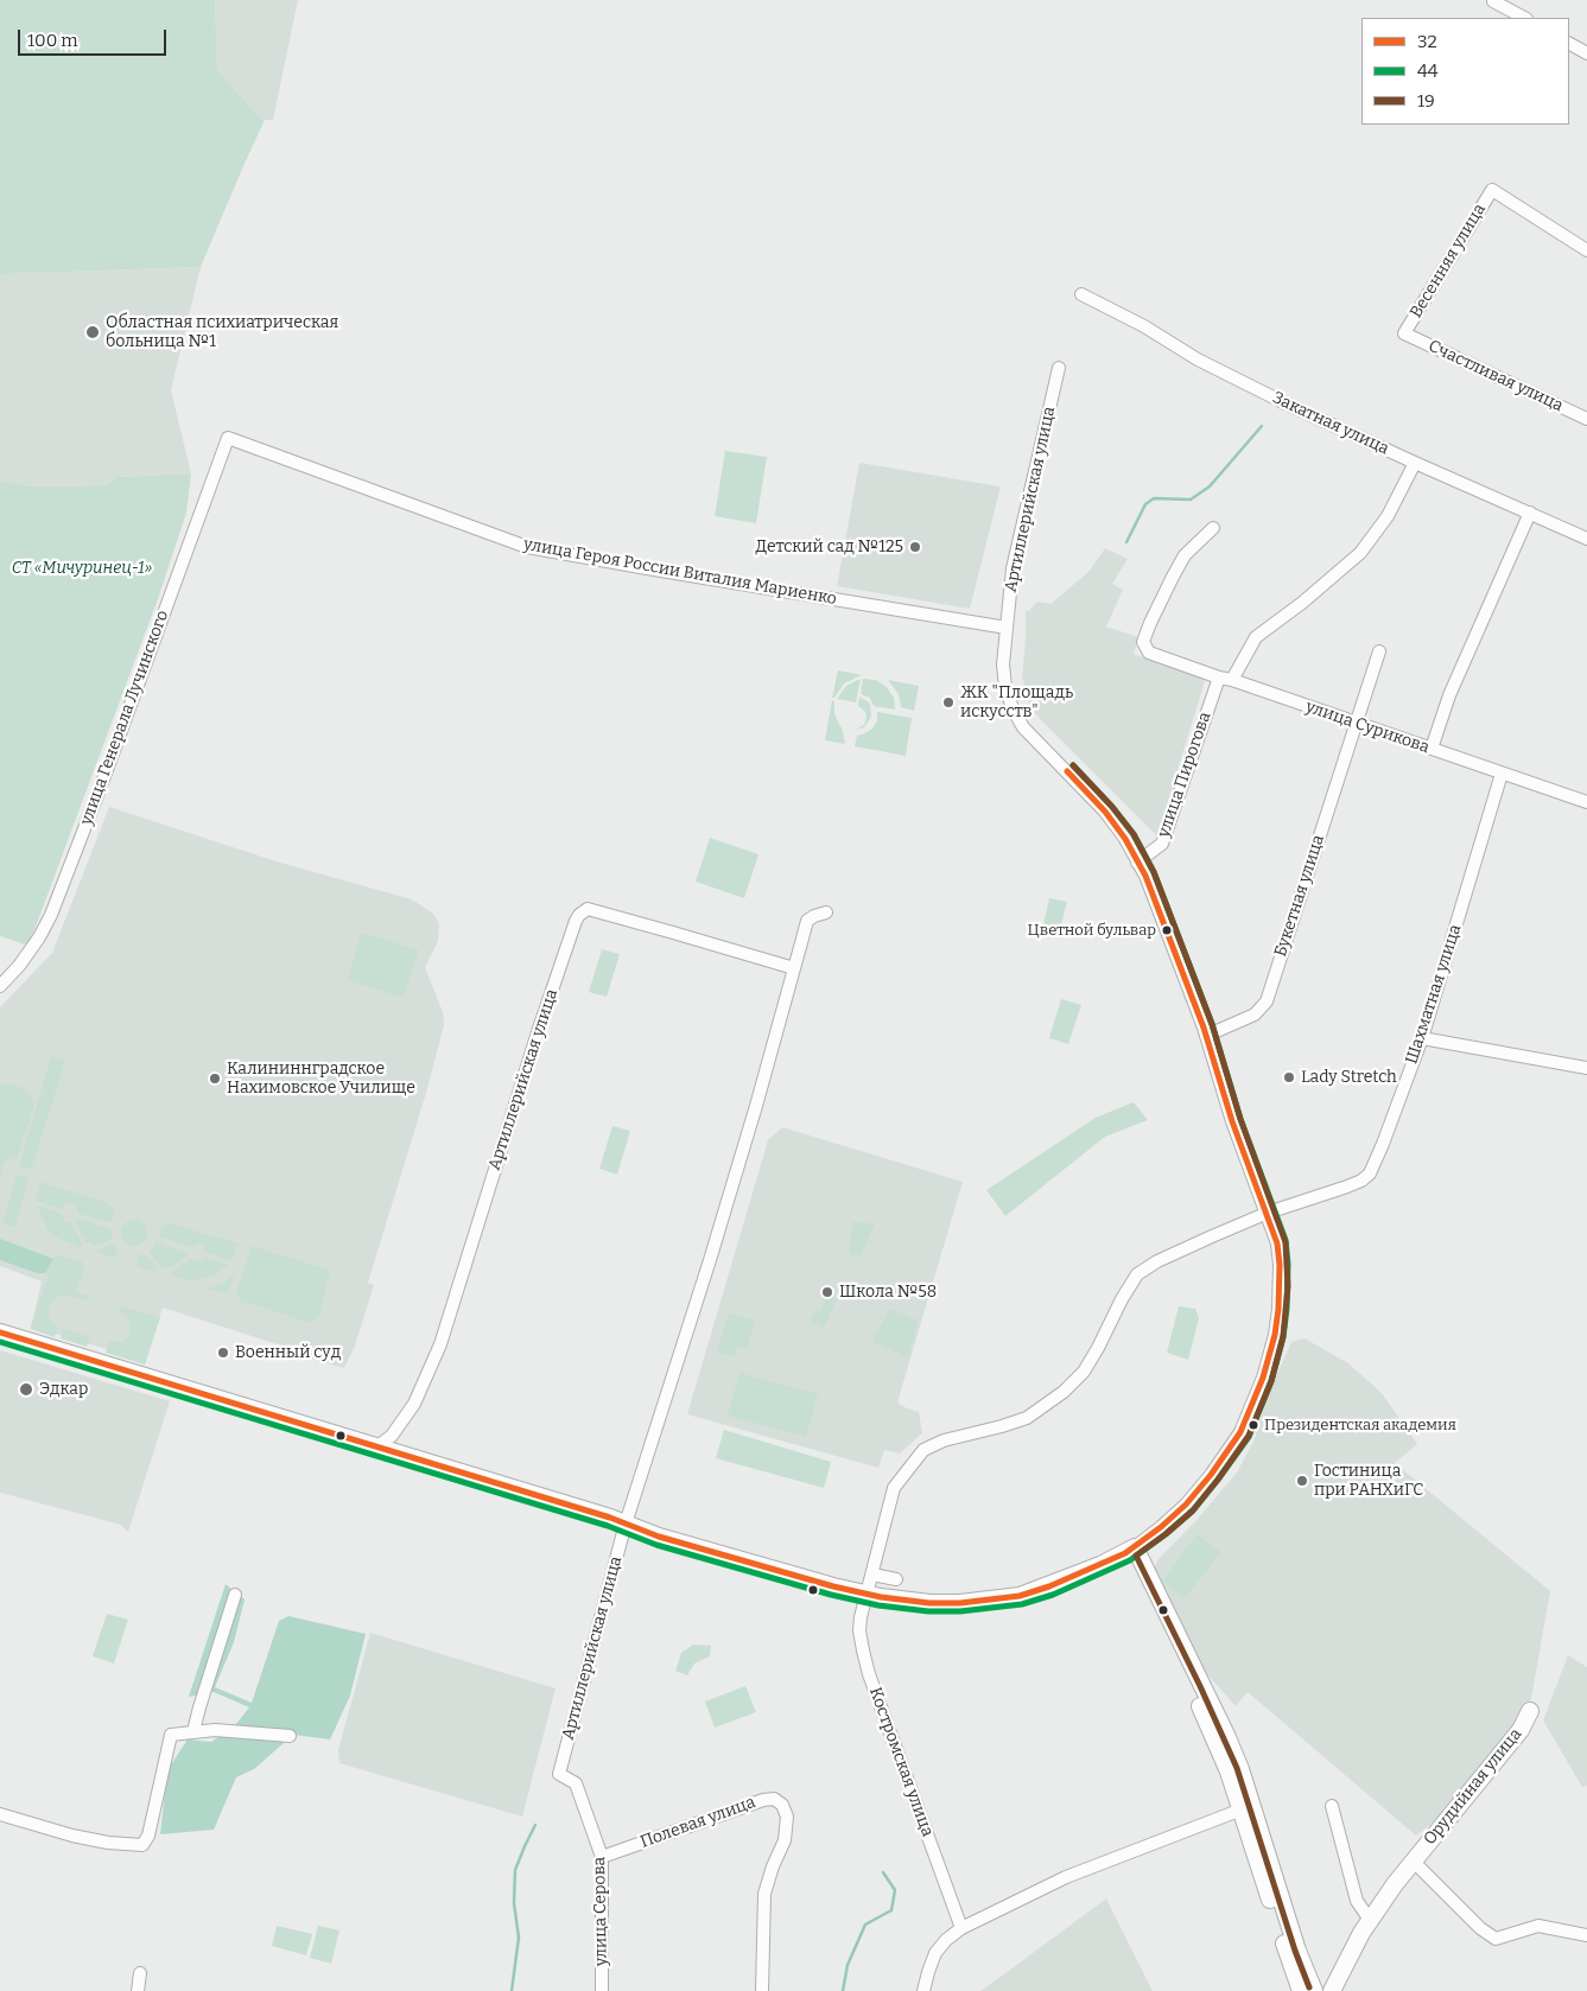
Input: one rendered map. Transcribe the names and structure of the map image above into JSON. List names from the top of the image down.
{
  "streets": {
    "main road": ["Артиллерийская улица", "Орудийная улица"],
    "street": [
      "Весенняя улица",
      "Счастливая улица",
      "Закатная улица",
      "улица Героя России Виталия Мариенко",
      "улица Генерала Лучинского",
      "улица Сурикова",
      "улица Пирогова",
      "Букетная улица",
      "Шахматная улица",
      "Костромская улица",
      "Полевая улица",
      "улица Серова"
    ]
  },
  "crossings": [
    ["Весенняя улица", "Счастливая улица"],
    ["Артиллерийская улица", "улица Героя России Виталия Мариенко"],
    ["Артиллерийская улица", "улица Пирогова"],
    ["Артиллерийская улица", "Букетная улица"],
    ["Артиллерийская улица", "Шахматная улица"],
    ["Артиллерийская улица", "Костромская улица"],
    ["Артиллерийская улица", "улица Серова"],
    ["улица Героя России Виталия Мариенко", "улица Генерала Лучинского"],
    ["улица Сурикова", "улица Пирогова"],
    ["улица Сурикова", "Букетная улица"],
    ["улица Сурикова", "Шахматная улица"],
    ["Шахматная улица", "Костромская улица"],
    ["Полевая улица", "улица Серова"]
  ],
  "parks": ["СТ «Мичуринец-1»"],
  "places": [
    "Областная психиатрическая больница №1",
    "Детский сад №125",
    "ЖК \"Площадь искусств\"",
    "Цветной бульвар",
    "Lady Stretch",
    "Калининнградское Нахимовское Училище",
    "Школа №58",
    "Военный суд",
    "Эдкар",
    "Президентская академия",
    "Гостиница при РАНХиГС"
  ],
  "lines": ["transit line 44", "transit line 19", "transit line 32"],
  "legend": ["32", "44", "19"],
  "scale_bar": "100 m"
}
